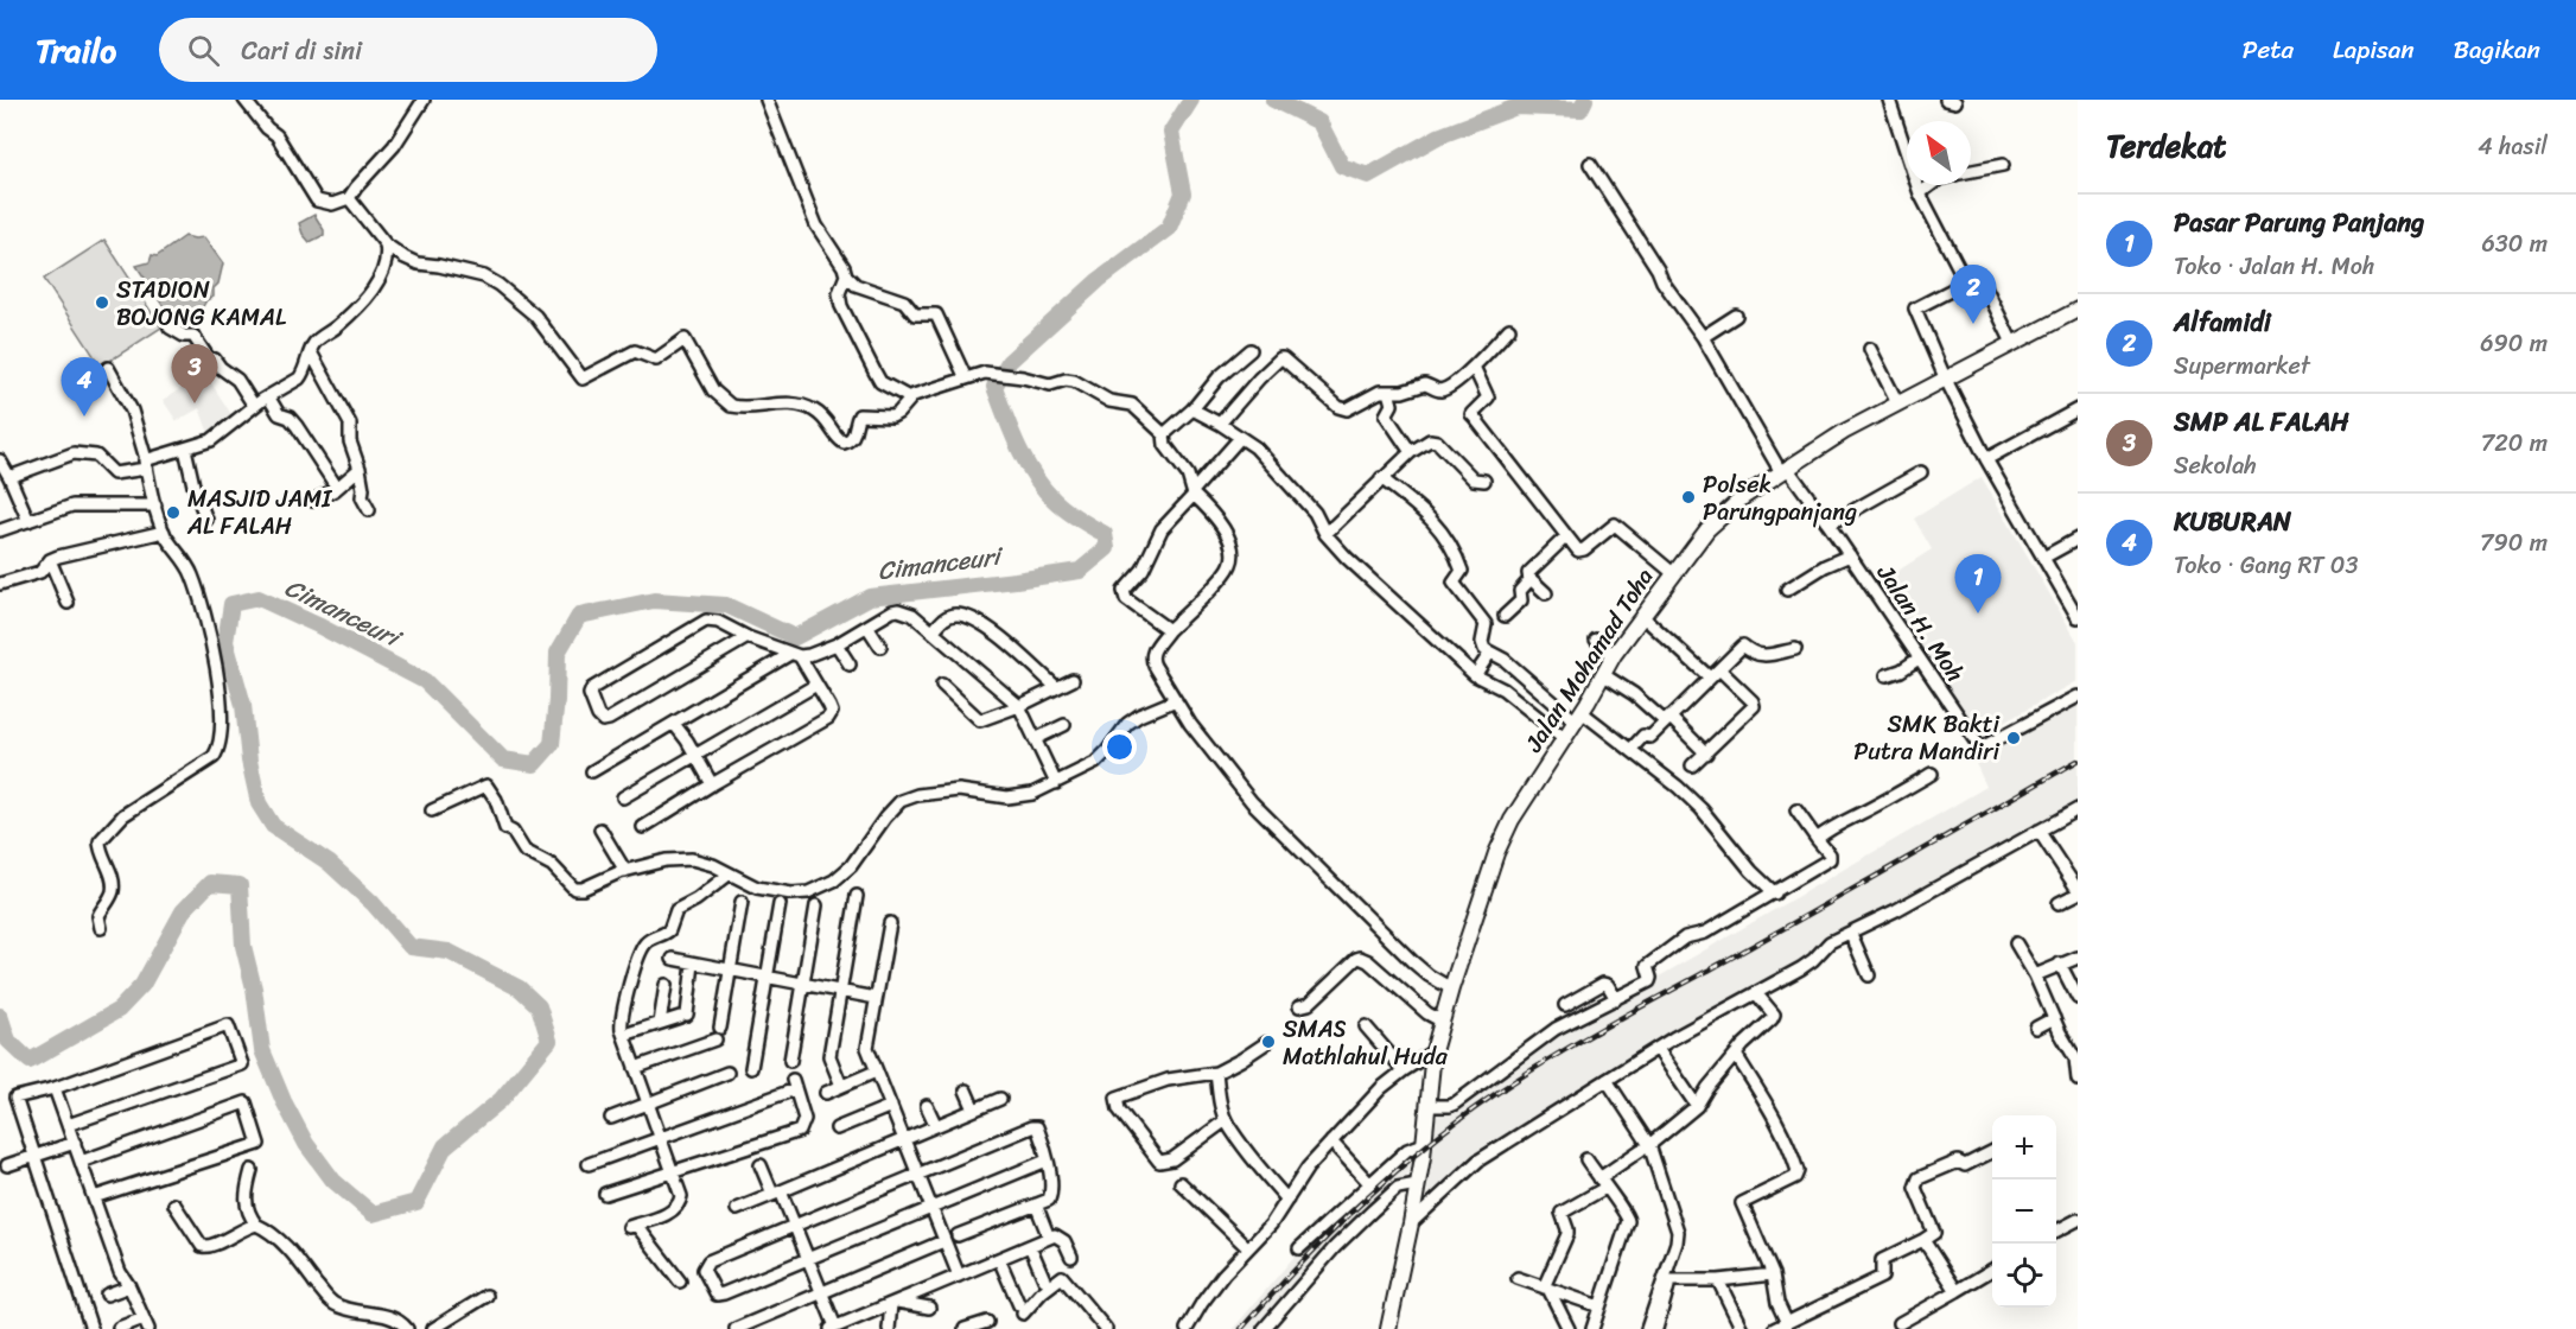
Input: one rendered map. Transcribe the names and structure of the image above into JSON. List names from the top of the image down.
{
  "streets": {
    "main road": ["Jalan Mohamad Toha"],
    "street": ["Jalan H. Moh"]
  },
  "crossings": [
    ["Jalan H. Moh", "Jalan Mohamad Toha"]
  ],
  "water": ["Cimanceuri"],
  "places": [
    "STADION BOJONG KAMAL",
    "Polsek Parungpanjang",
    "MASJID JAMI AL FALAH",
    "SMK Bakti Putra Mandiri",
    "SMAS Mathlahul Huda"
  ],
  "north": "top left",
  "page": {
    "header": "Trailo",
    "search": "Cari di sini",
    "nav": ["Peta", "Lapisan", "Bagikan"],
    "heading": ["Terdekat", "4 hasil"],
    "list": [
      {
        "mark": "1",
        "name": "Pasar Parung Panjang",
        "note": "Toko · Jalan H. Moh",
        "value": "630 m"
      },
      {
        "mark": "2",
        "name": "Alfamidi",
        "note": "Supermarket",
        "value": "690 m"
      },
      {
        "mark": "3",
        "name": "SMP AL FALAH",
        "note": "Sekolah",
        "value": "720 m"
      },
      {
        "mark": "4",
        "name": "KUBURAN",
        "note": "Toko · Gang RT 03",
        "value": "790 m"
      }
    ],
    "pins": [
      "2",
      "3",
      "4",
      "1"
    ],
    "map_buttons": ["+", "−"]
  }
}
